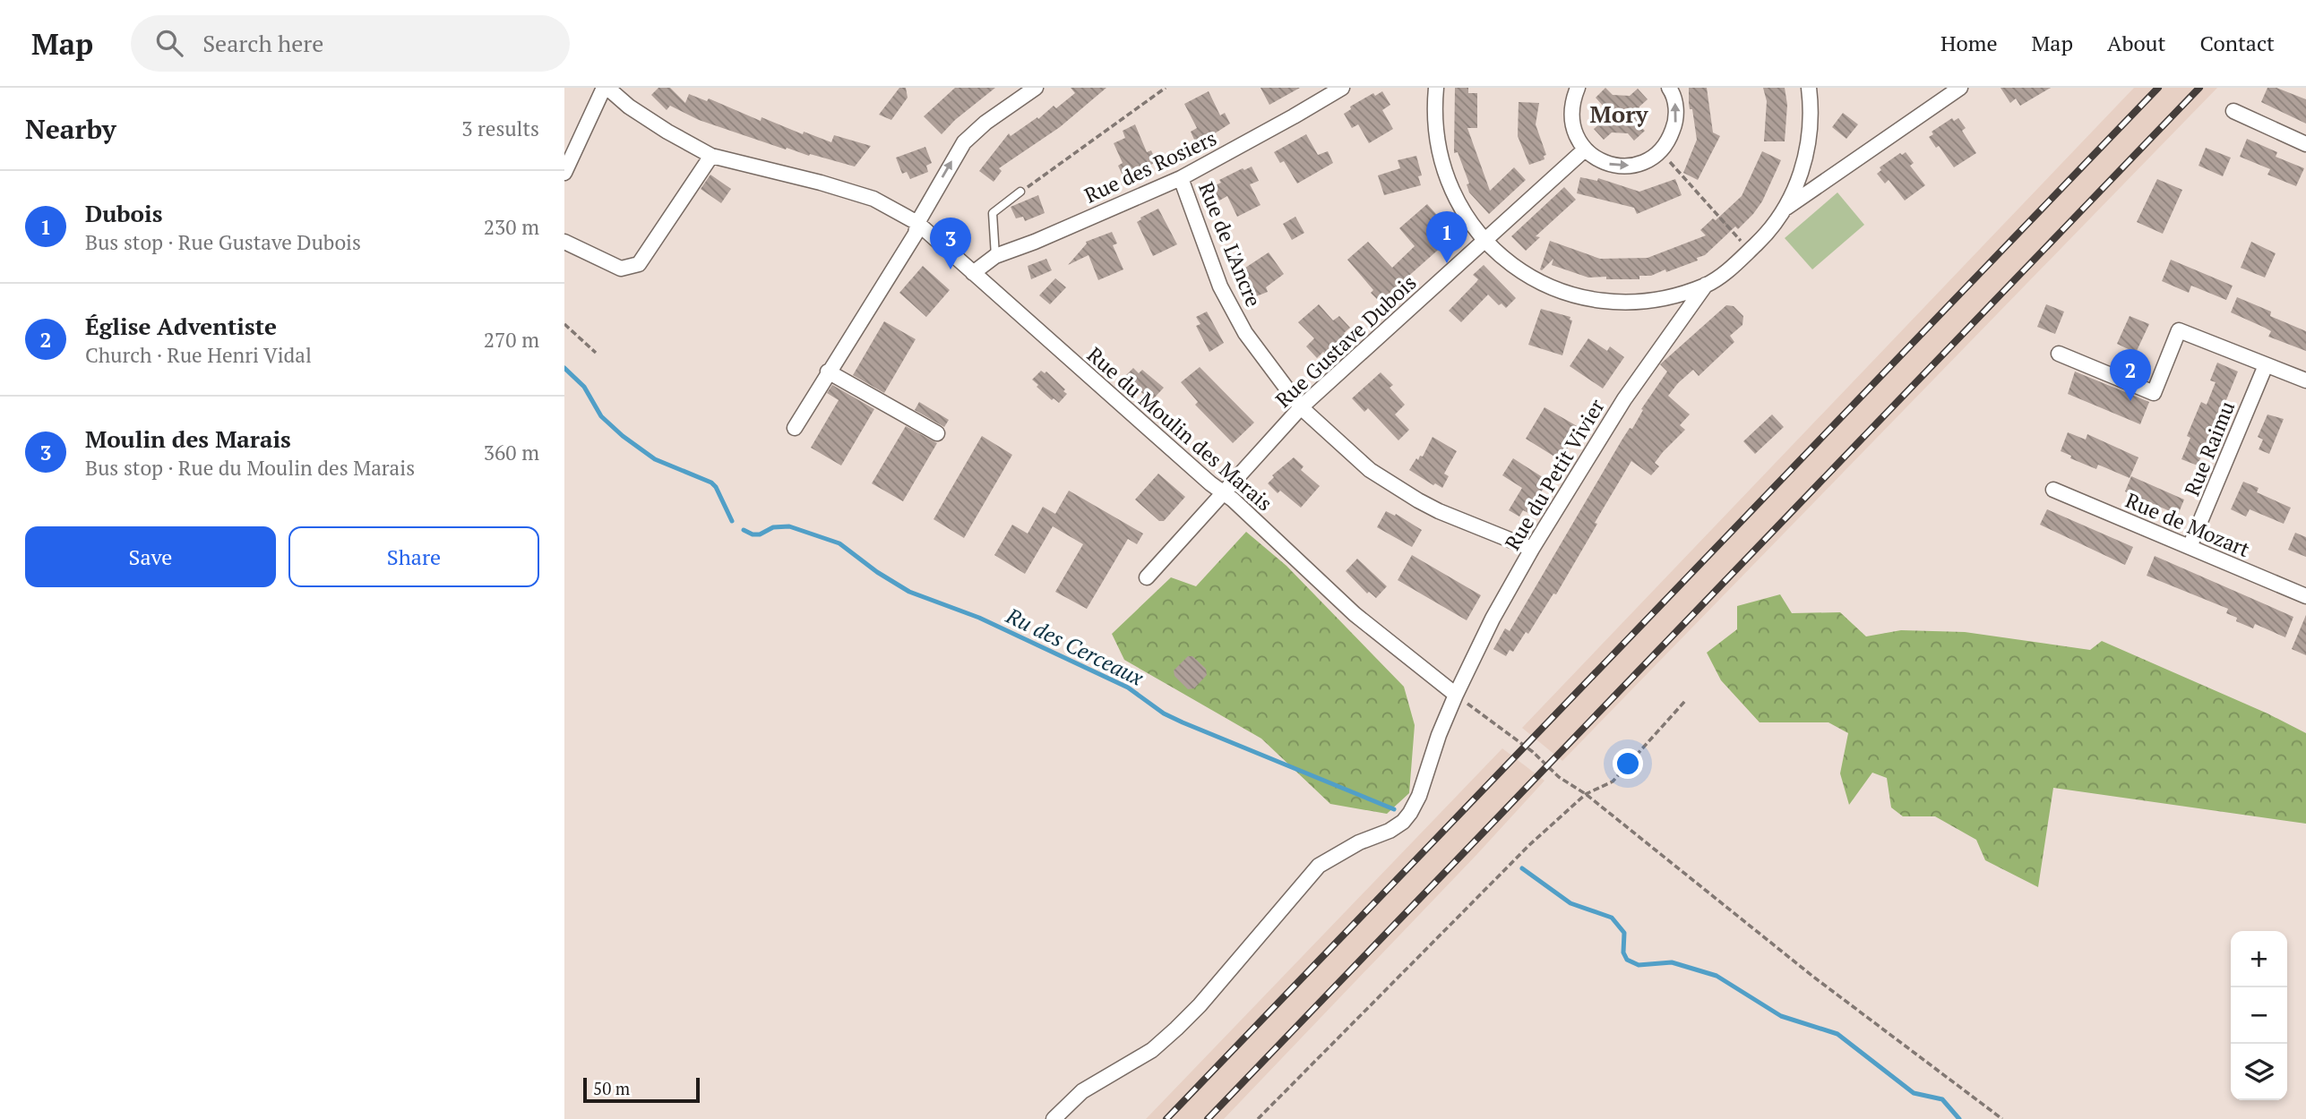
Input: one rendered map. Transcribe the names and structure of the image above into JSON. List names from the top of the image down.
{
  "streets": {
    "street": [
      "Rue des Rosiers",
      "Rue de L'Ancre",
      "Rue Gustave Dubois",
      "Rue du Moulin des Marais",
      "Rue Raimu",
      "Rue du Petit Vivier",
      "Rue de Mozart"
    ]
  },
  "crossings": [
    ["Rue des Rosiers", "Rue de L'Ancre"],
    ["Rue des Rosiers", "Rue du Moulin des Marais"],
    ["Rue de L'Ancre", "Rue Gustave Dubois"],
    ["Rue de L'Ancre", "Rue du Petit Vivier"],
    ["Rue Gustave Dubois", "Rue du Moulin des Marais"],
    ["Rue du Moulin des Marais", "Rue du Petit Vivier"],
    ["Rue Raimu", "Rue de Mozart"]
  ],
  "districts": ["Mory"],
  "water": ["Ru des Cerceaux"],
  "scale_bar": "50 m",
  "page": {
    "header": "Map",
    "search": "Search here",
    "nav": [
      "Home",
      "Map",
      "About",
      "Contact"
    ],
    "heading": ["Nearby", "3 results"],
    "list": [
      {
        "mark": "1",
        "name": "Dubois",
        "note": "Bus stop · Rue Gustave Dubois",
        "value": "230 m"
      },
      {
        "mark": "2",
        "name": "Église Adventiste",
        "note": "Church · Rue Henri Vidal",
        "value": "270 m"
      },
      {
        "mark": "3",
        "name": "Moulin des Marais",
        "note": "Bus stop · Rue du Moulin des Marais",
        "value": "360 m"
      }
    ],
    "pins": ["1", "3", "2"],
    "buttons": ["Save", "Share"],
    "map_buttons": ["+", "−"],
    "scale": "50 m"
  }
}
